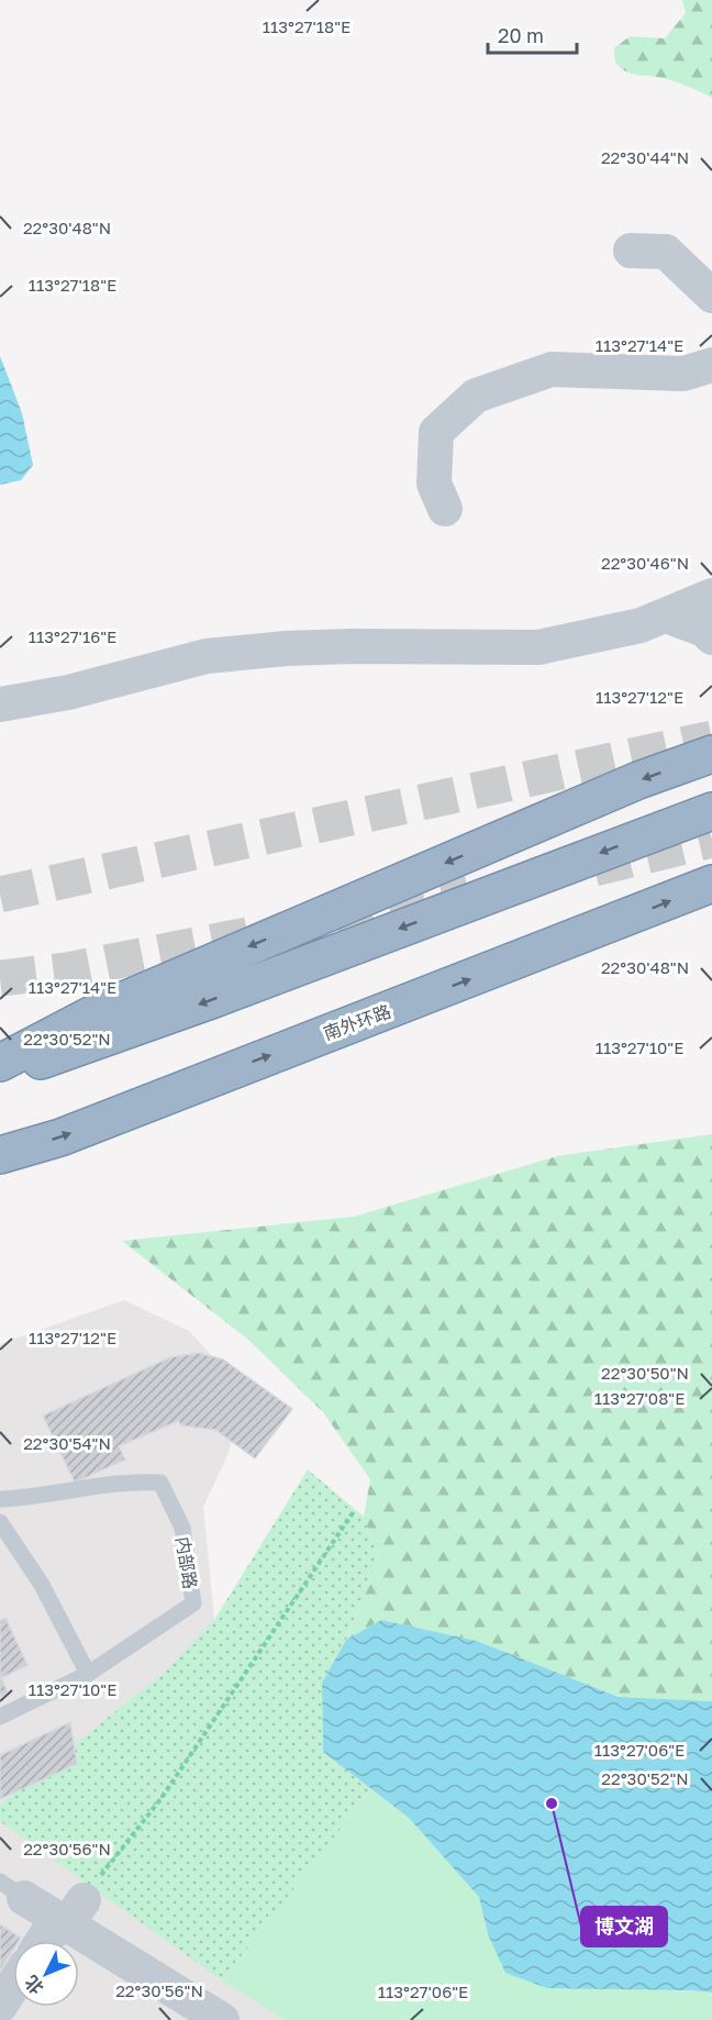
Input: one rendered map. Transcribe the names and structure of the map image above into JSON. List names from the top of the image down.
{
  "streets": {
    "highway": ["南外环路"],
    "lane": ["内部路"]
  },
  "places": ["博文湖"],
  "scale_bar": "20 m",
  "north": "bottom left",
  "coordinates": [
    "113°27'18\"E",
    "22°30'44\"N",
    "22°30'48\"N",
    "113°27'14\"E",
    "22°30'46\"N",
    "113°27'16\"E",
    "113°27'12\"E",
    "22°30'52\"N",
    "113°27'10\"E",
    "22°30'50\"N",
    "113°27'08\"E",
    "22°30'54\"N",
    "113°27'06\"E",
    "22°30'56\"N"
  ]
}
